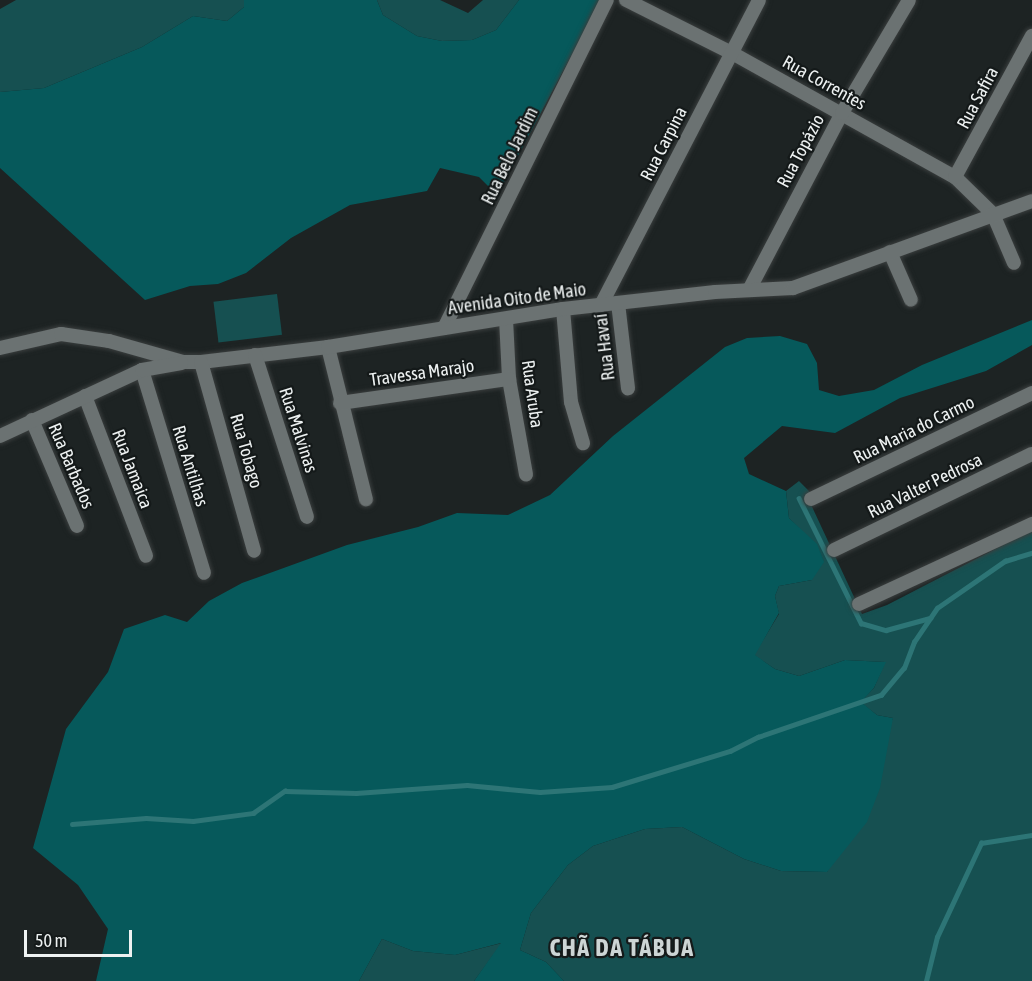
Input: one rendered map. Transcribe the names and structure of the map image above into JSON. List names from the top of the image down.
{
  "streets": {
    "street": [
      "Rua Correntes",
      "Rua Safira",
      "Rua Carpina",
      "Rua Topázio",
      "Rua Belo Jardim",
      "Avenida Oito de Maio",
      "Rua Havaí",
      "Travessa Marajo",
      "Rua Aruba",
      "Rua Malvinas",
      "Rua Maria do Carmo",
      "Rua Tobago",
      "Rua Barbados",
      "Rua Antilhas",
      "Rua Jamaica",
      "Rua Valter Pedrosa"
    ]
  },
  "crossings": [
    ["Rua Correntes", "Rua Safira"],
    ["Rua Correntes", "Rua Carpina"],
    ["Rua Correntes", "Rua Topázio"],
    ["Rua Correntes", "Avenida Oito de Maio"],
    ["Rua Carpina", "Avenida Oito de Maio"],
    ["Rua Topázio", "Avenida Oito de Maio"],
    ["Rua Belo Jardim", "Avenida Oito de Maio"],
    ["Avenida Oito de Maio", "Rua Havaí"],
    ["Avenida Oito de Maio", "Rua Aruba"],
    ["Avenida Oito de Maio", "Rua Malvinas"],
    ["Avenida Oito de Maio", "Rua Tobago"],
    ["Travessa Marajo", "Rua Aruba"]
  ],
  "districts": ["CHÃ DA TÁBUA"],
  "scale_bar": "50 m"
}
